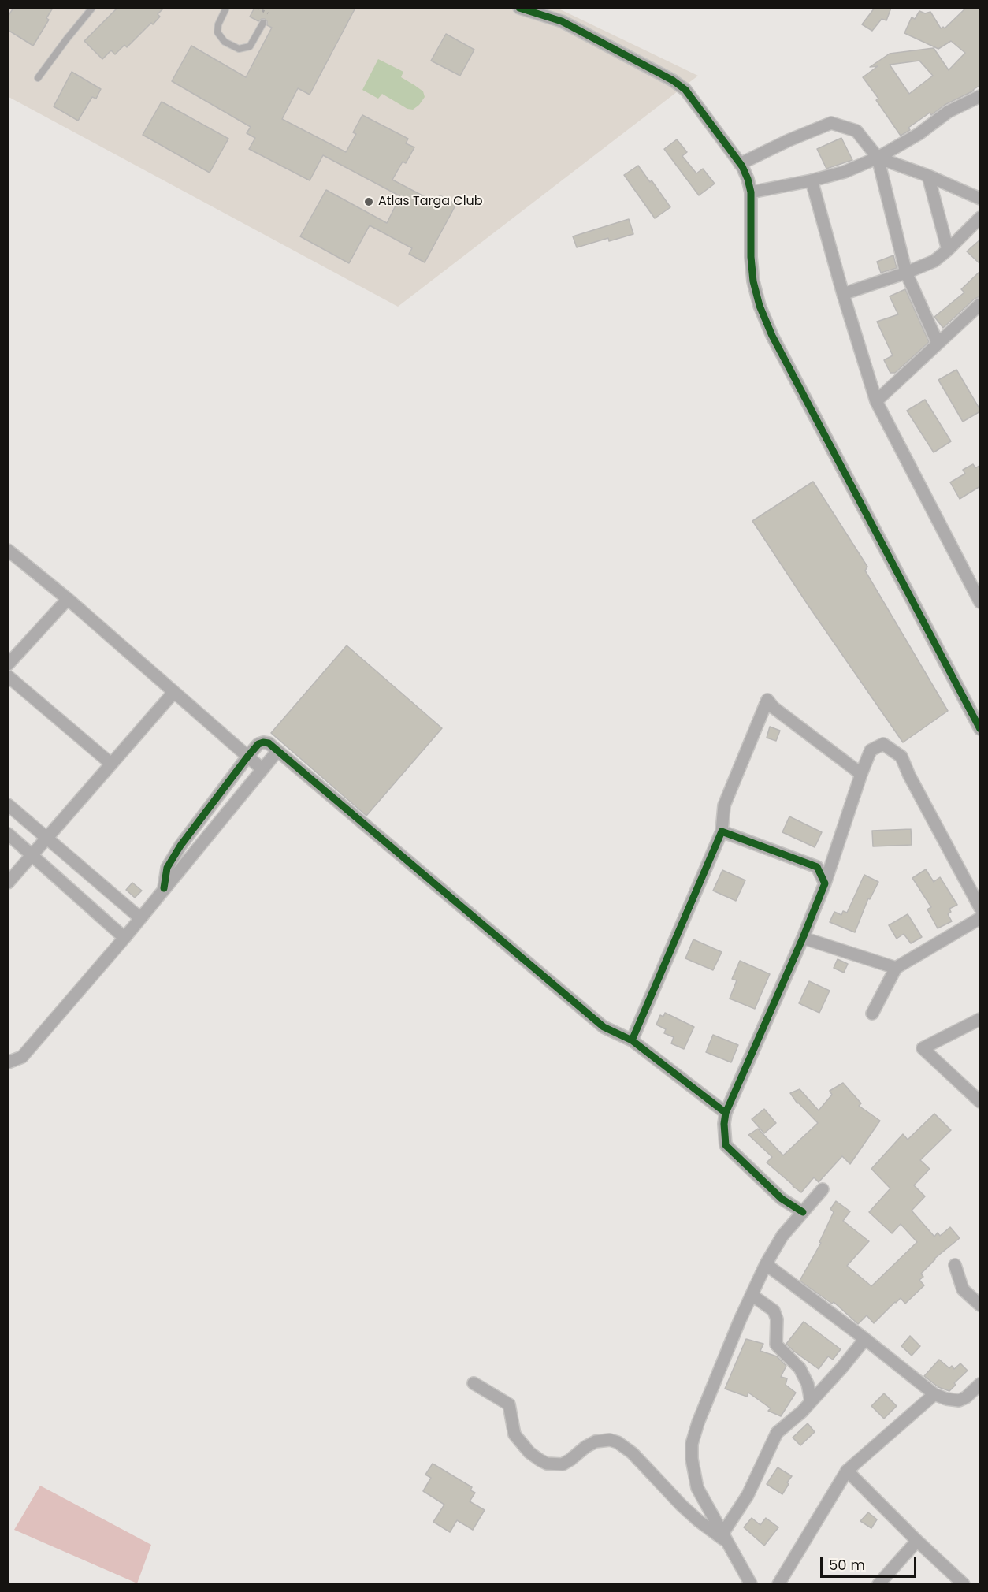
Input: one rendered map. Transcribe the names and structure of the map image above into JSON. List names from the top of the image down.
{
  "places": ["Atlas Targa Club"],
  "scale_bar": "50 m"
}
